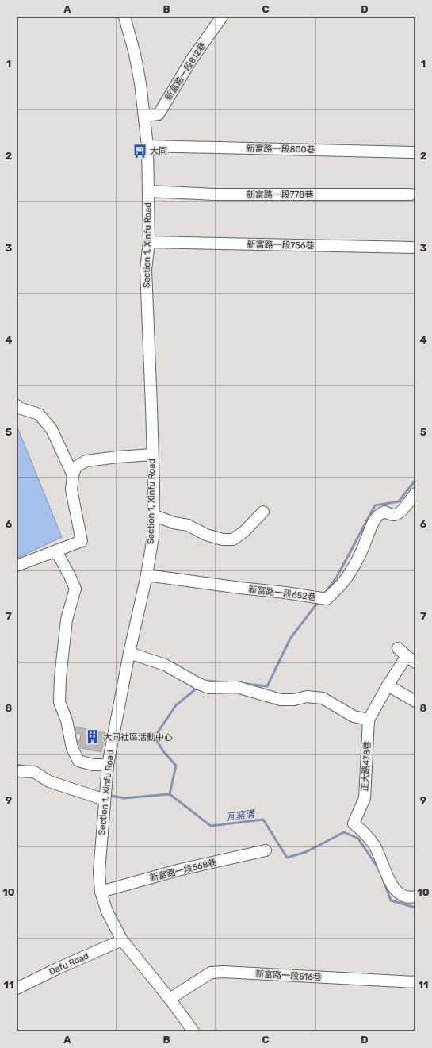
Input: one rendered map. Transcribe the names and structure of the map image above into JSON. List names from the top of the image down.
{
  "streets": {
    "street": [
      "新富路一段812巷",
      "新富路一段800巷",
      "新富路一段778巷",
      "Section 1, Xinfu Road",
      "新富路一段756巷",
      "新富路一段652巷",
      "正大路478巷",
      "新富路一段568巷",
      "Dafu Road",
      "新富路一段516巷"
    ]
  },
  "crossings": [
    ["新富路一段812巷", "Section 1, Xinfu Road"],
    ["新富路一段800巷", "Section 1, Xinfu Road"],
    ["新富路一段778巷", "Section 1, Xinfu Road"],
    ["Section 1, Xinfu Road", "新富路一段756巷"],
    ["Section 1, Xinfu Road", "新富路一段652巷"],
    ["Section 1, Xinfu Road", "新富路一段568巷"],
    ["Section 1, Xinfu Road", "Dafu Road"],
    ["Section 1, Xinfu Road", "新富路一段516巷"]
  ],
  "water": ["瓦窯溝"],
  "places": {
    "bus stop": ["大同"],
    "building": ["大同社區活動中心"]
  },
  "grid": {
    "columns": [
      "A",
      "B",
      "C",
      "D"
    ],
    "rows": [
      "1",
      "2",
      "3",
      "4",
      "5",
      "6",
      "7",
      "8",
      "9",
      "10",
      "11"
    ]
  }
}
